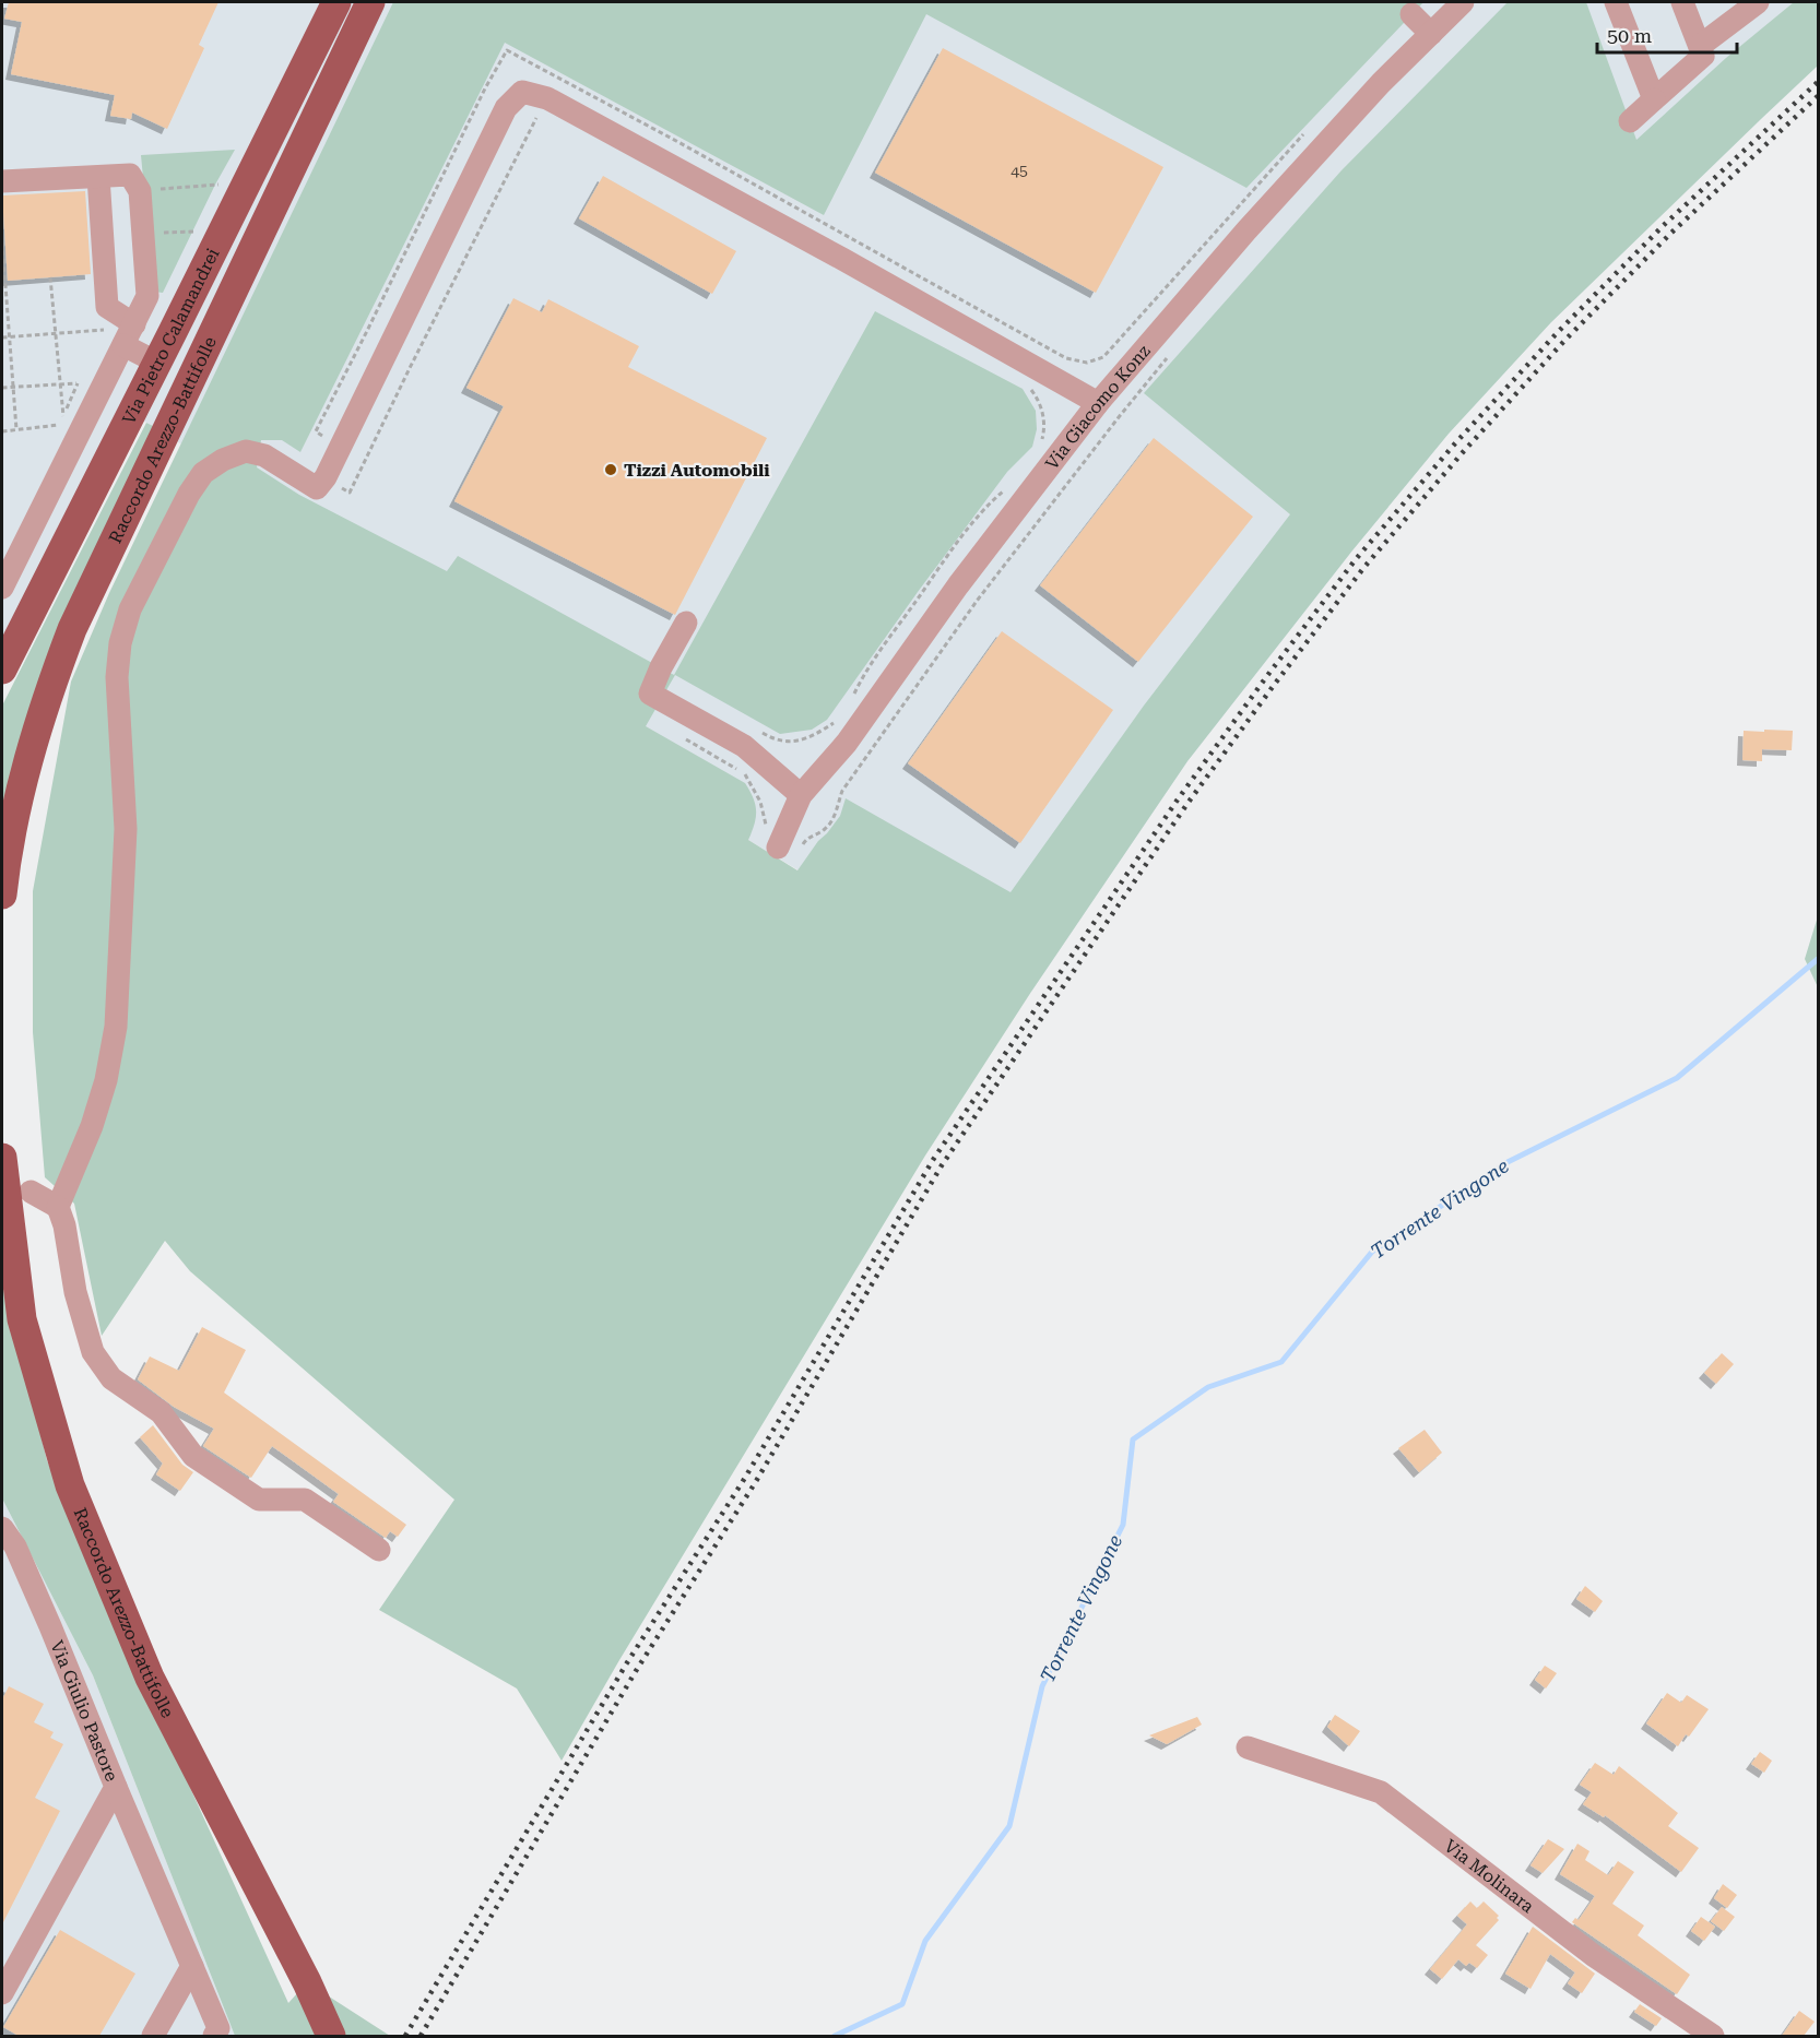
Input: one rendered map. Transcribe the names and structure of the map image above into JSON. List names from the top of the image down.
{
  "streets": {
    "main road": ["Via Pietro Calamandrei", "Raccordo Arezzo-Battifolle"],
    "street": ["Via Giacomo Konz", "Via Giulio Pastore", "Via Molinara"]
  },
  "water": ["Torrente Vingone"],
  "places": ["Tizzi Automobili"],
  "house_numbers": ["45"],
  "scale_bar": "50 m"
}
